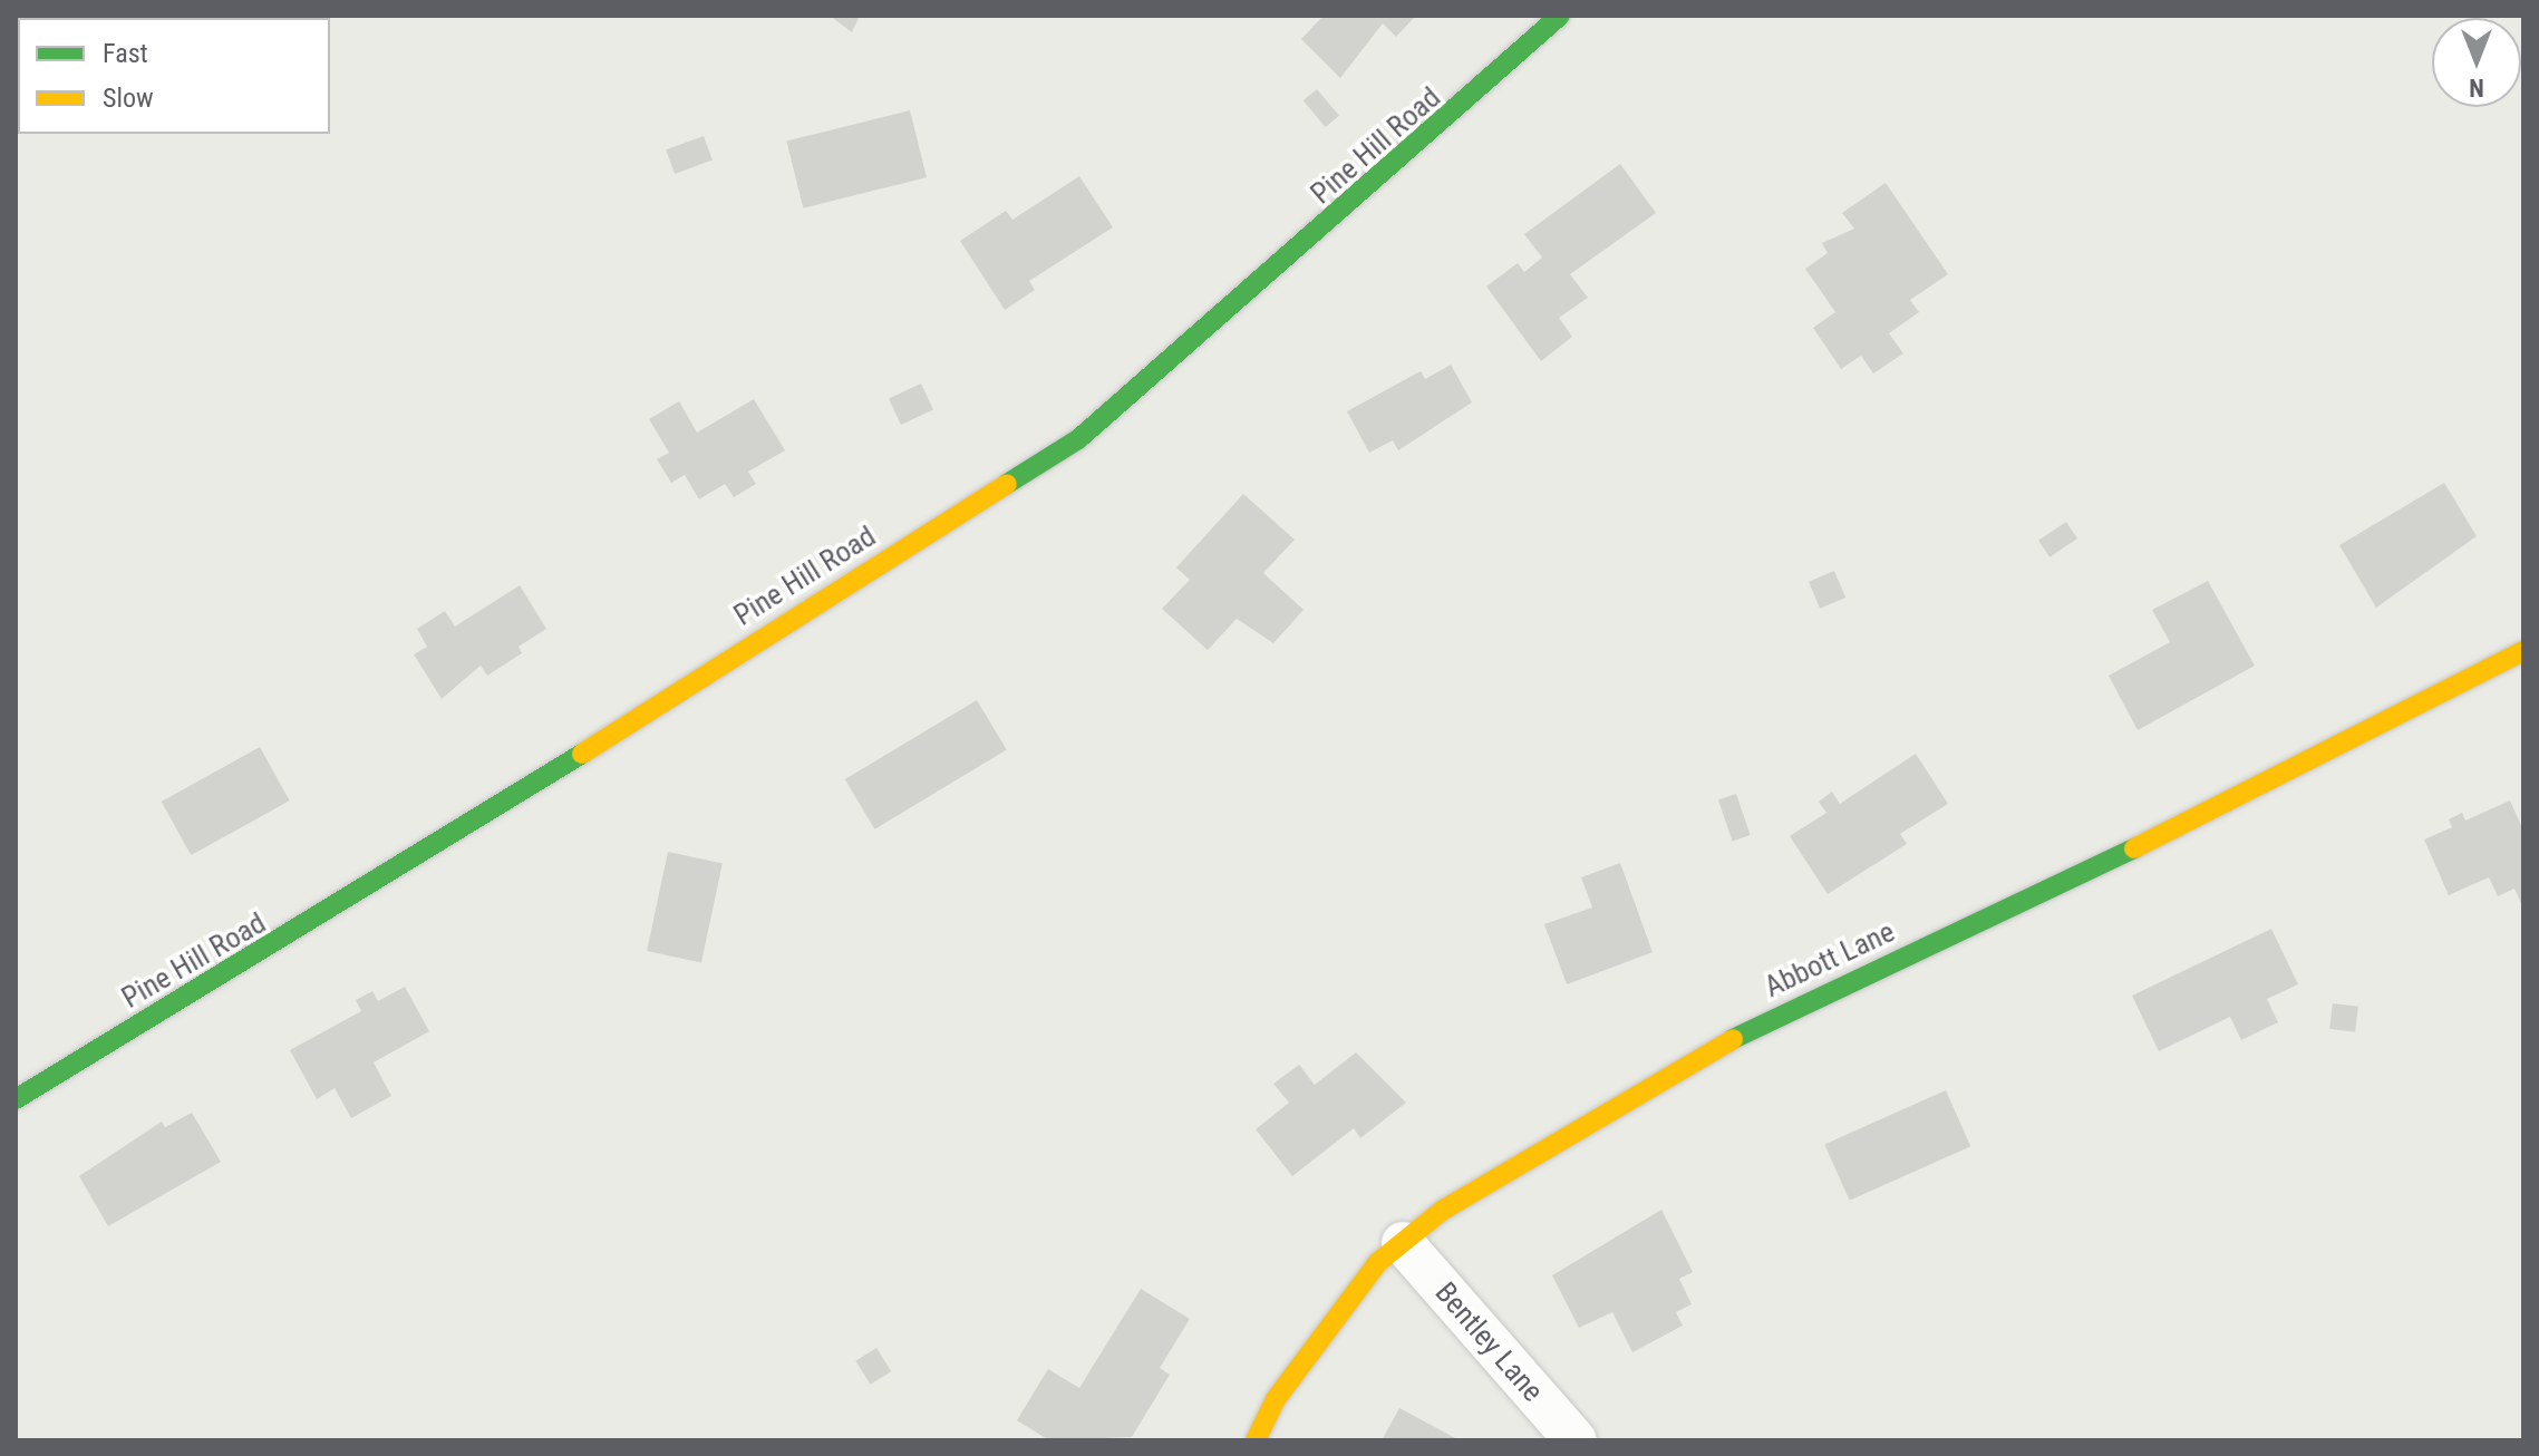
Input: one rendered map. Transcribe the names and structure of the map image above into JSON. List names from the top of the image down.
{
  "streets": {
    "street": ["Pine Hill Road", "Abbott Lane", "Bentley Lane"]
  },
  "crossings": [
    ["Abbott Lane", "Bentley Lane"]
  ],
  "legend": ["Fast", "Slow"],
  "north": "bottom"
}
